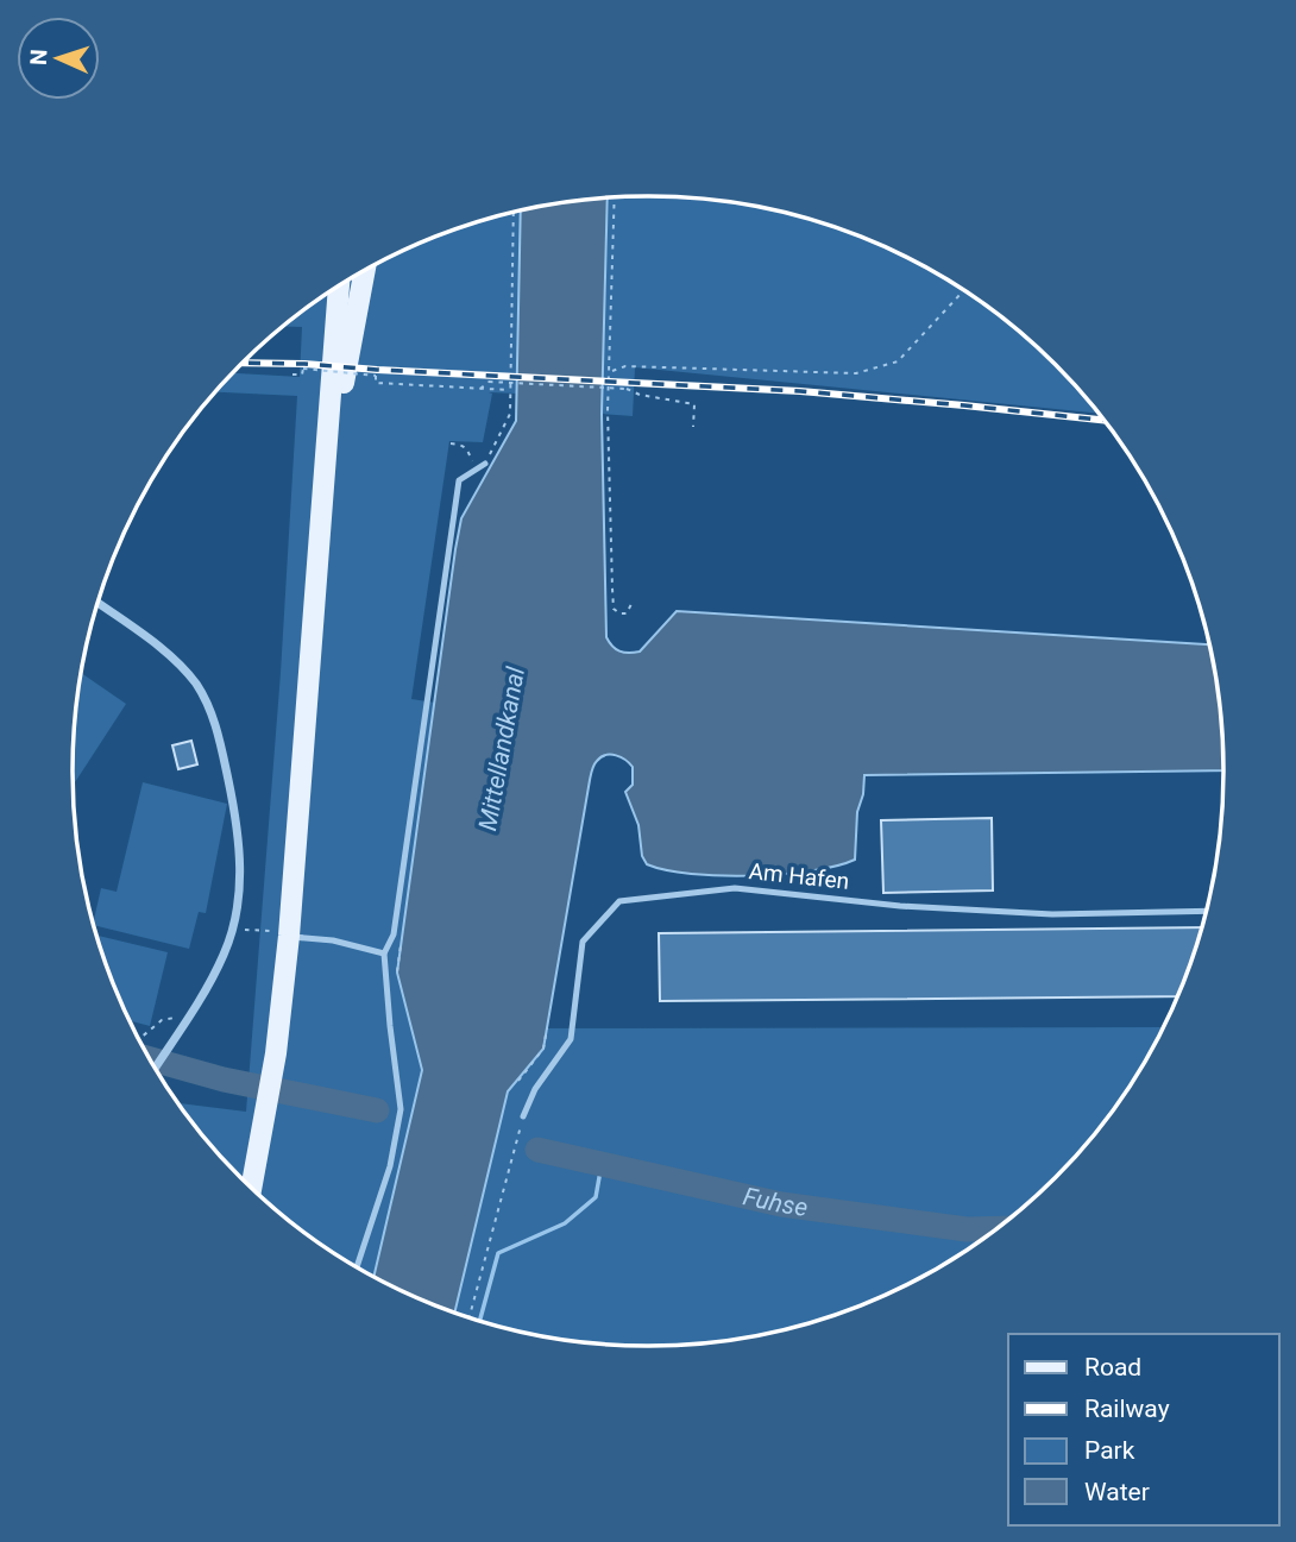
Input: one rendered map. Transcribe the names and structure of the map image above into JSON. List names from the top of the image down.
{
  "streets": {
    "lane": ["Am Hafen"]
  },
  "water": ["Mittellandkanal", "Fuhse"],
  "legend": [
    "Road",
    "Railway",
    "Park",
    "Water"
  ],
  "north": "left"
}
